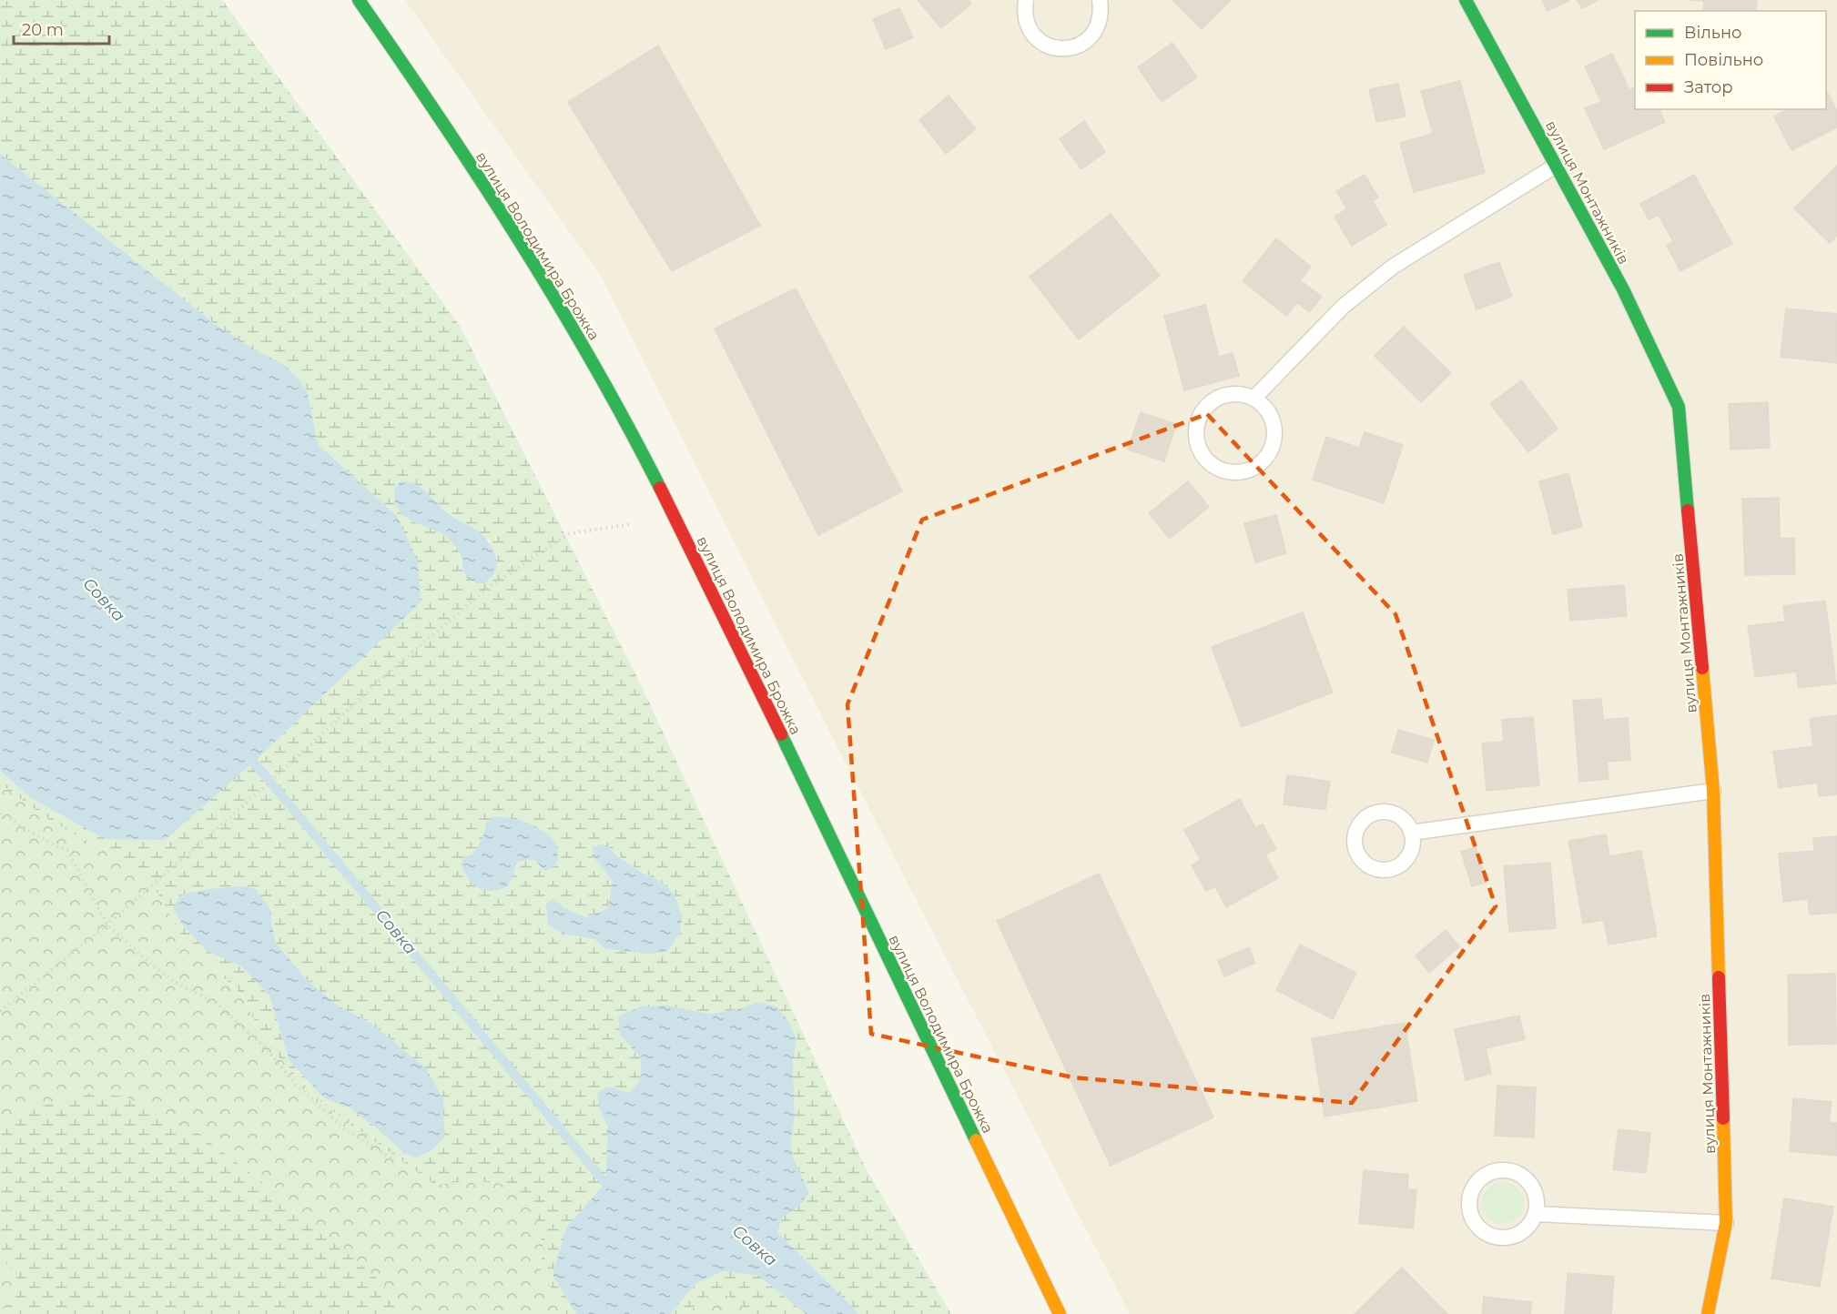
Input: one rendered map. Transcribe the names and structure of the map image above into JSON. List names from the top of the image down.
{
  "streets": {
    "main road": ["вулиця Монтажників", "вулиця Володимира Брожка"]
  },
  "water": ["Совка"],
  "legend": ["Вільно", "Повільно", "Затор"],
  "scale_bar": "20 m"
}
